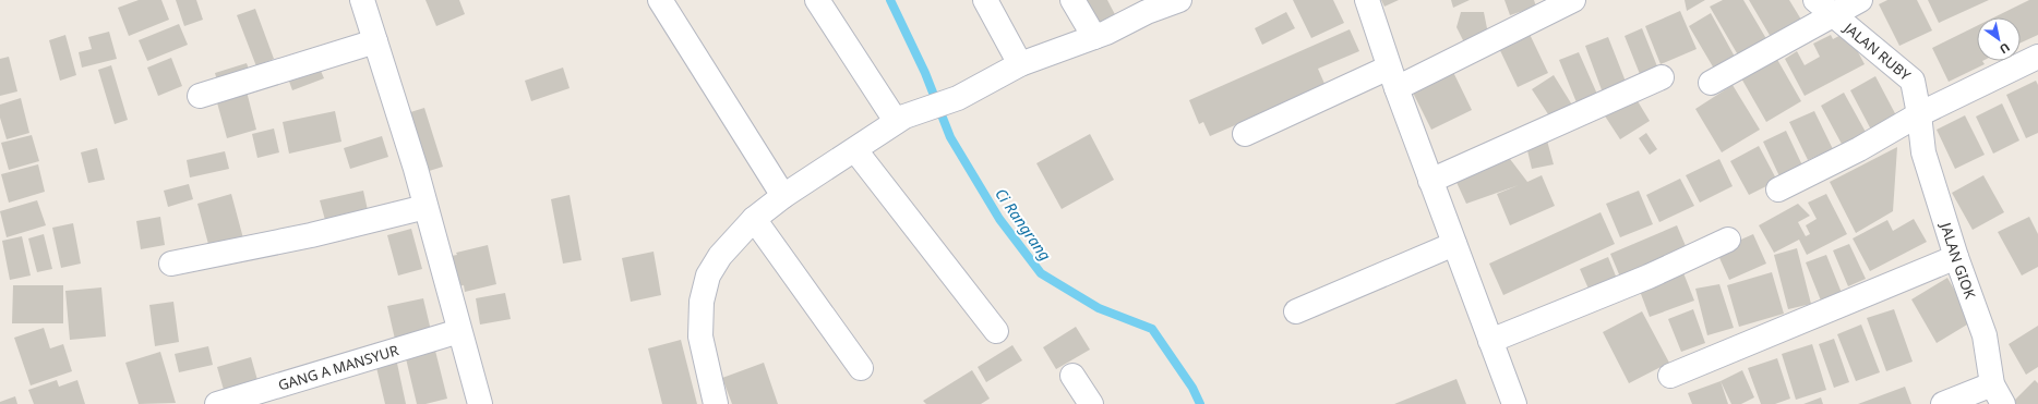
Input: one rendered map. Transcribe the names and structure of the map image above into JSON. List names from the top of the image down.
{
  "streets": {
    "street": ["JALAN RUBY", "JALAN GIOK", "GANG A MANSYUR"]
  },
  "crossings": [
    ["JALAN RUBY", "JALAN GIOK"]
  ],
  "water": ["Ci Rangrang"],
  "north": "bottom right"
}
